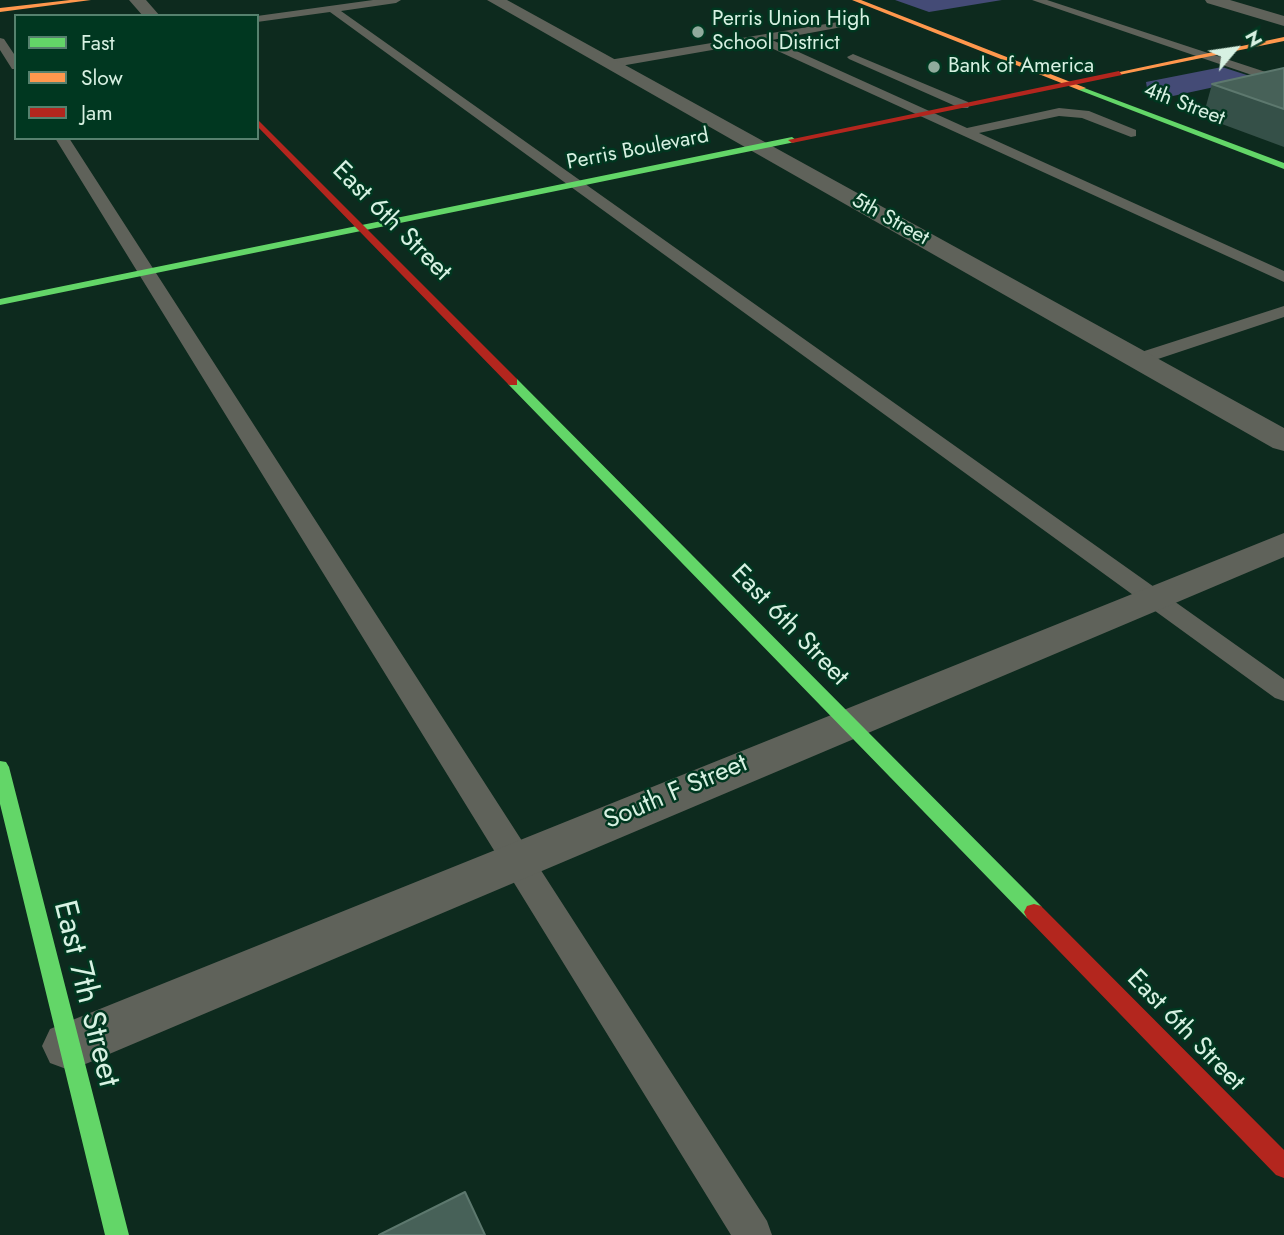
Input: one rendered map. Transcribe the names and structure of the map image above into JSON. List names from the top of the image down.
{
  "streets": {
    "main road": [
      "4th Street",
      "Perris Boulevard",
      "East 6th Street",
      "East 7th Street"
    ],
    "street": ["5th Street", "South F Street"]
  },
  "crossings": [
    ["4th Street", "Perris Boulevard"],
    ["Perris Boulevard", "5th Street"],
    ["Perris Boulevard", "East 6th Street"],
    ["East 6th Street", "South F Street"],
    ["South F Street", "East 7th Street"]
  ],
  "places": ["Perris Union High School District", "Bank of America"],
  "legend": ["Fast", "Slow", "Jam"],
  "north": "top right"
}
